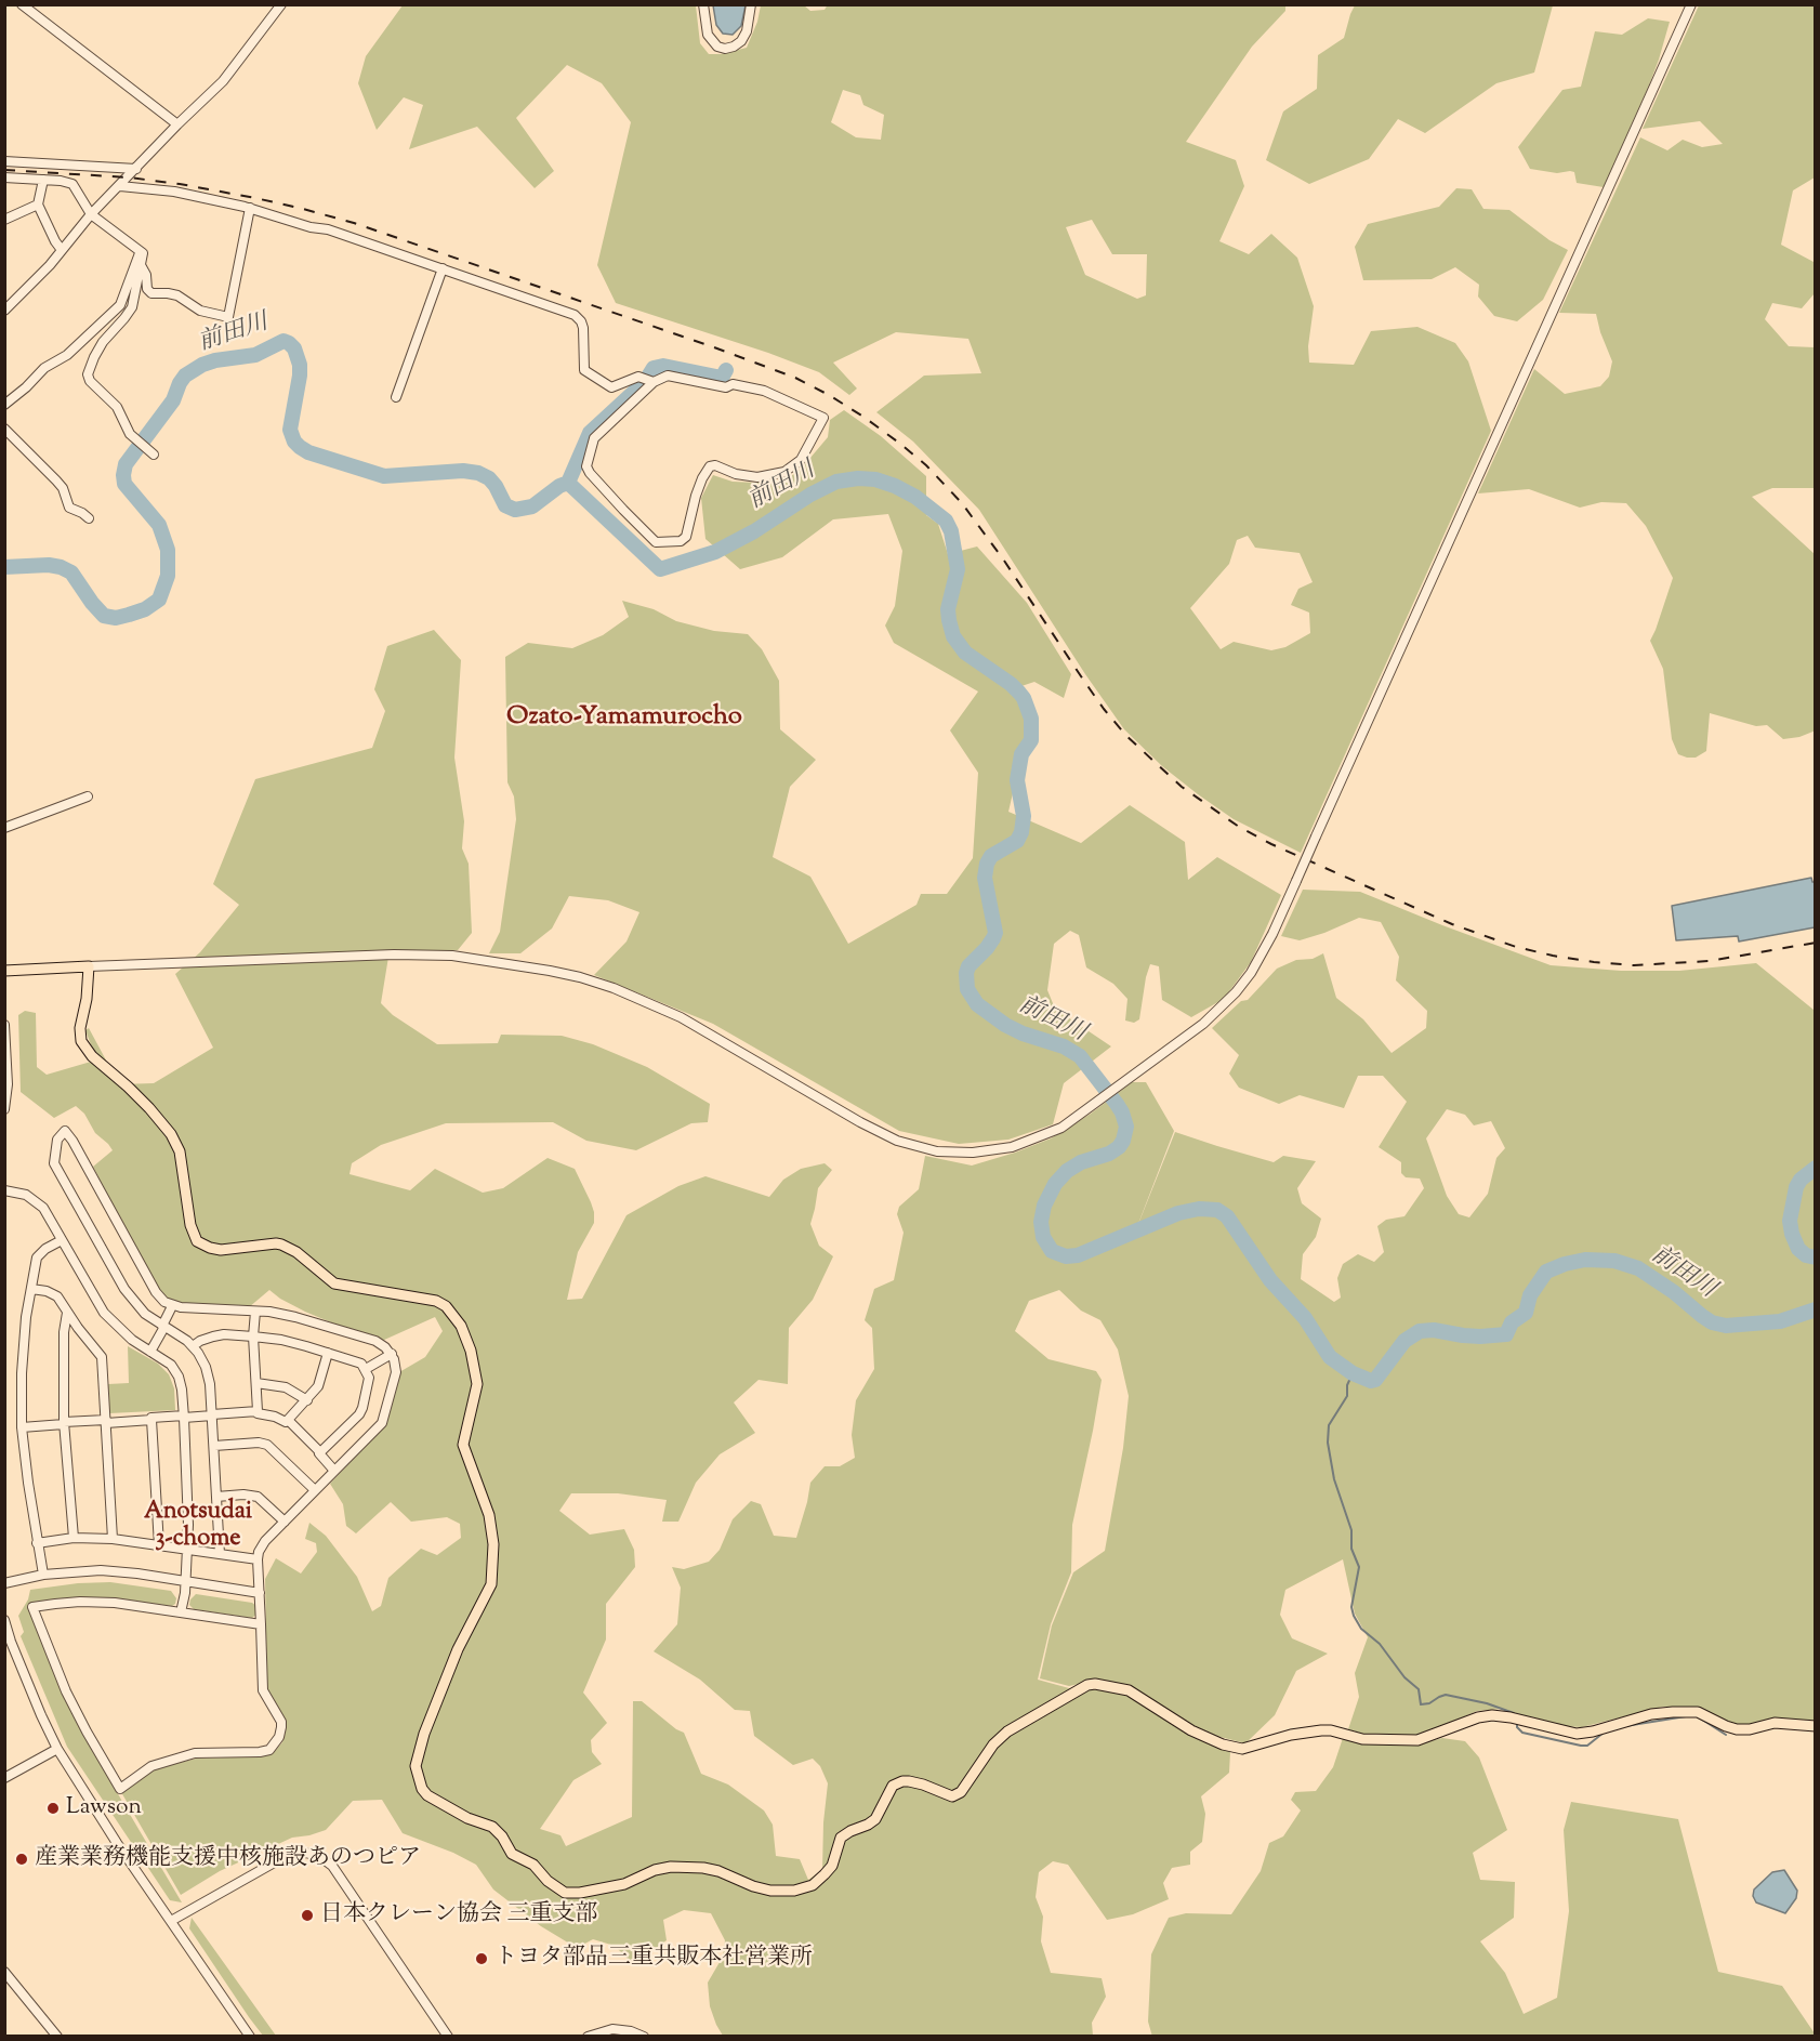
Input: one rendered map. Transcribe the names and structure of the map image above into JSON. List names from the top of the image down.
{
  "districts": ["Ozato-Yamamurocho", "Anotsudai 3-chome"],
  "water": ["前田川"],
  "places": [
    "Lawson",
    "産業業務機能支援中核施設あのつピア",
    "日本クレーン協会 三重支部",
    "トヨタ部品三重共販本社営業所"
  ]
}
